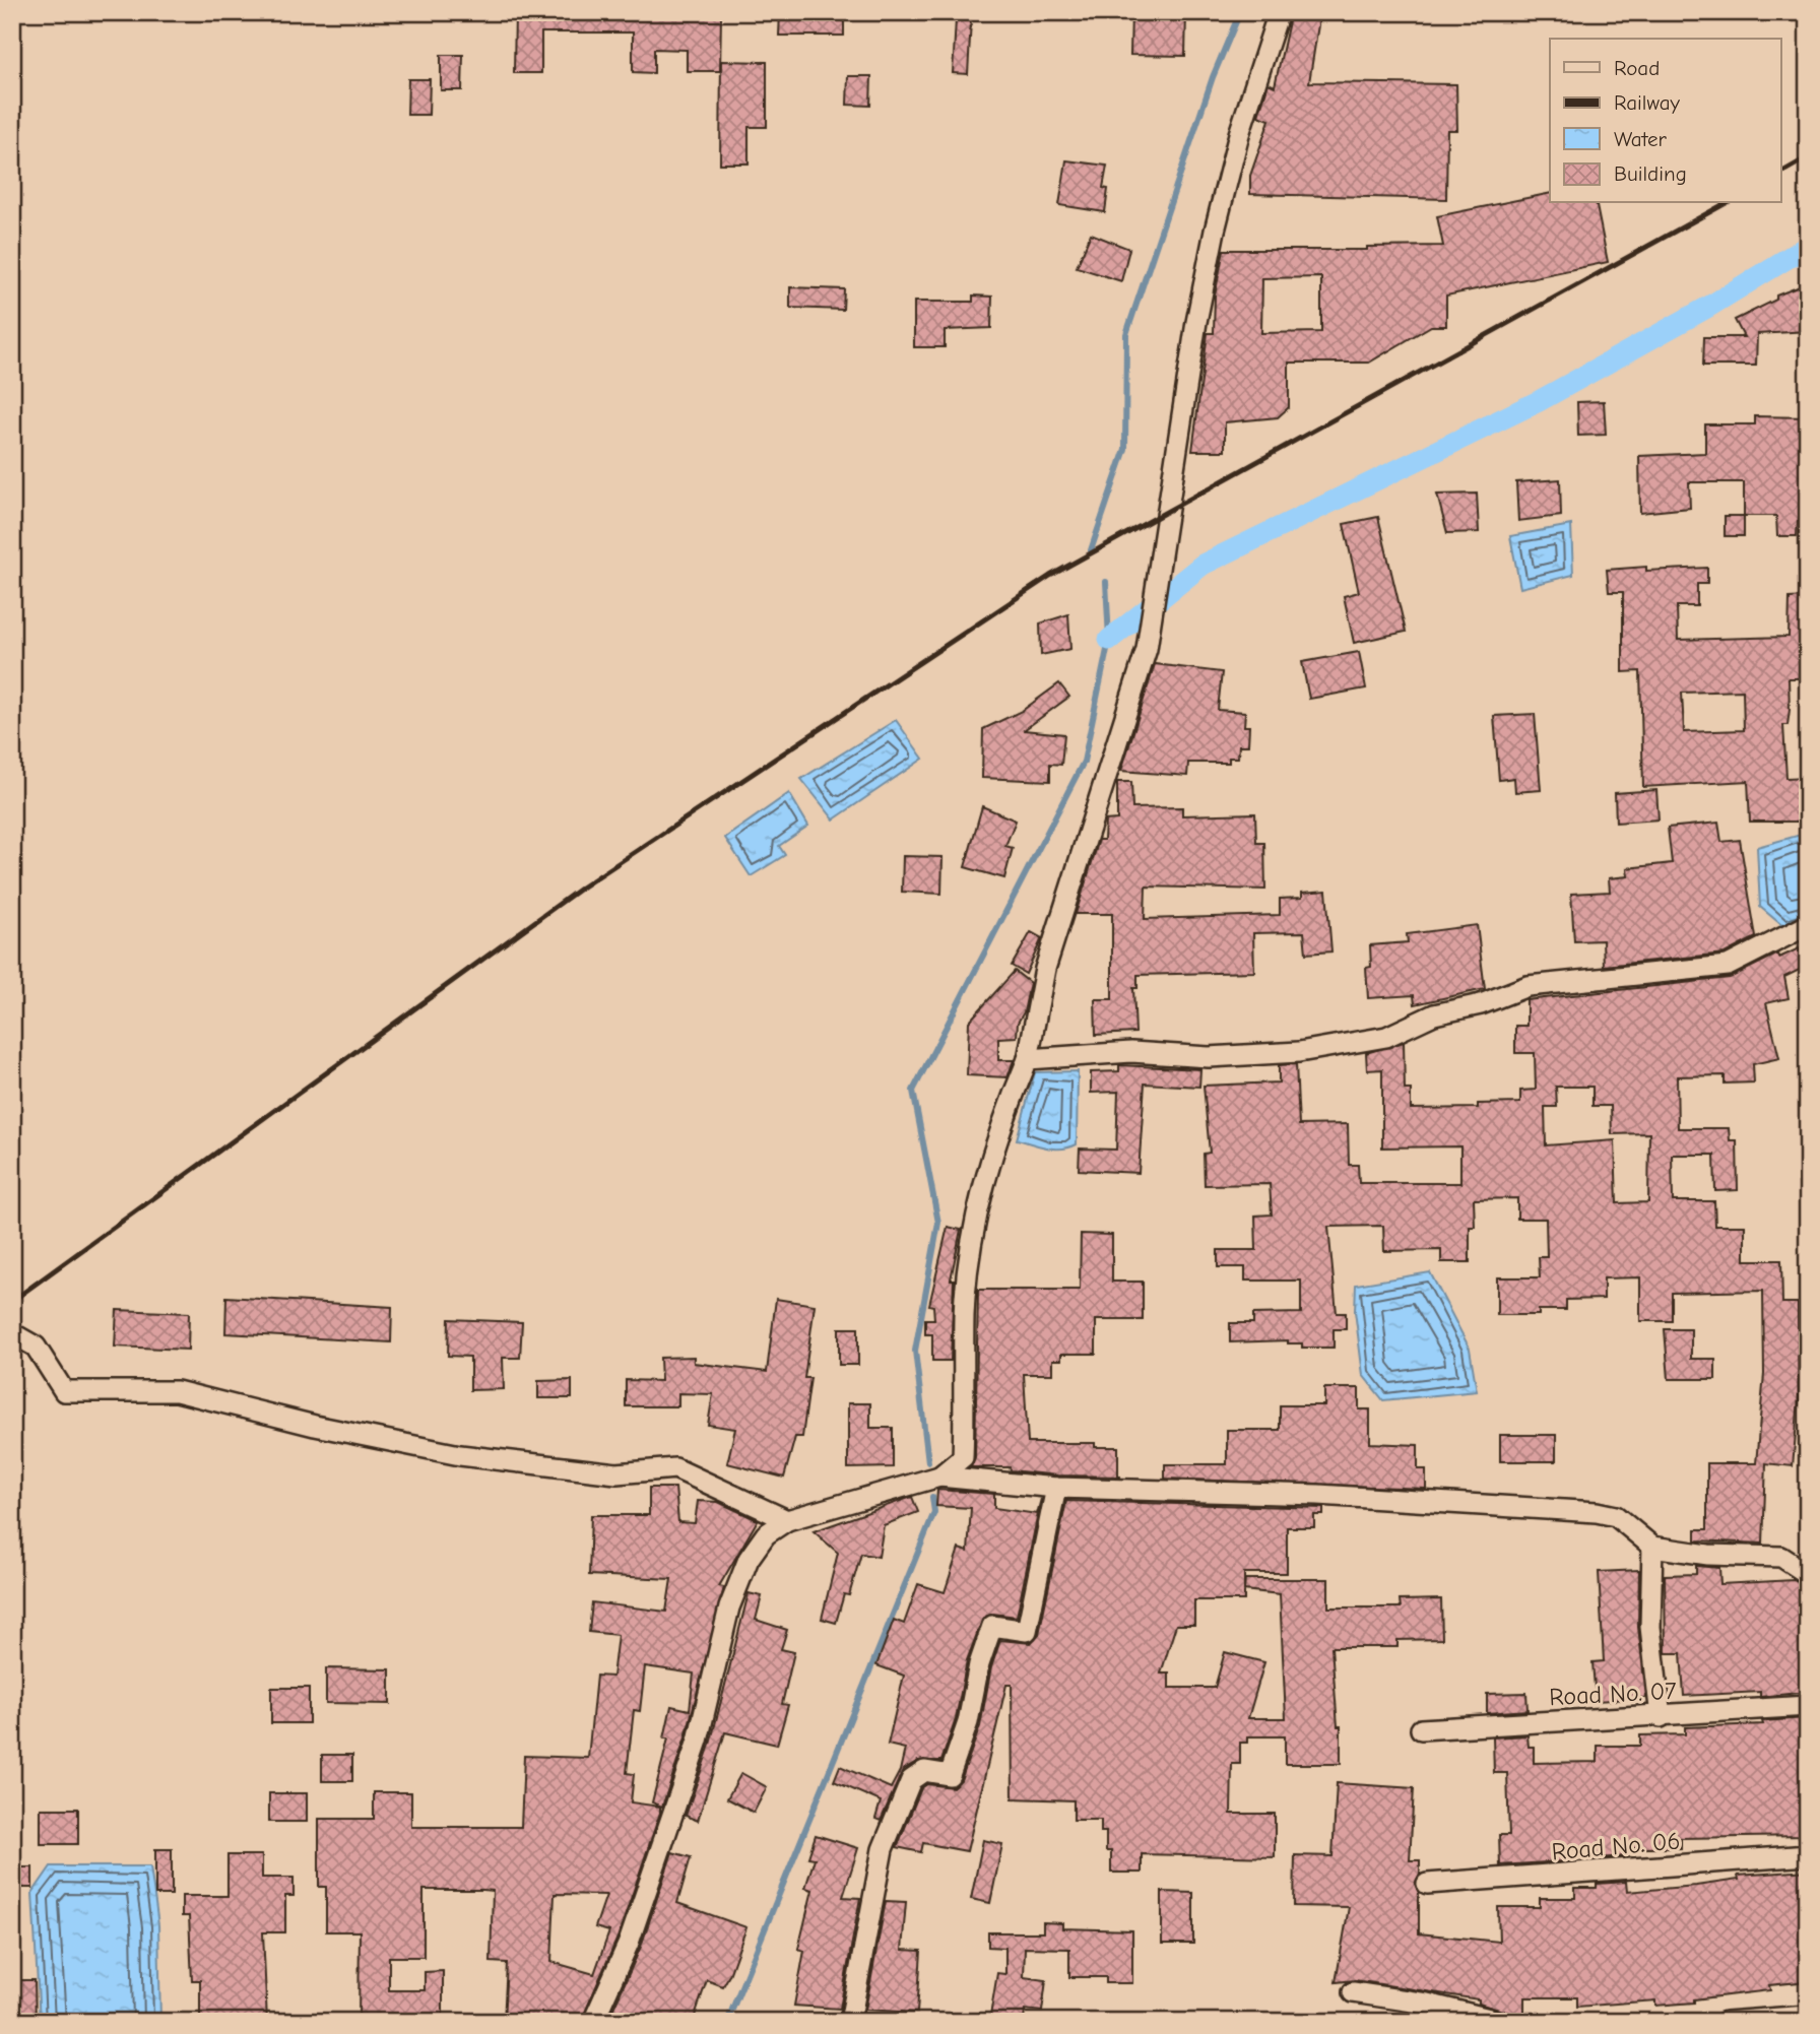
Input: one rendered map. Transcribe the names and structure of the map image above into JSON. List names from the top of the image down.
{
  "streets": {
    "street": ["Road No. 07", "Road No. 06"]
  },
  "legend": [
    "Road",
    "Railway",
    "Water",
    "Building"
  ]
}
